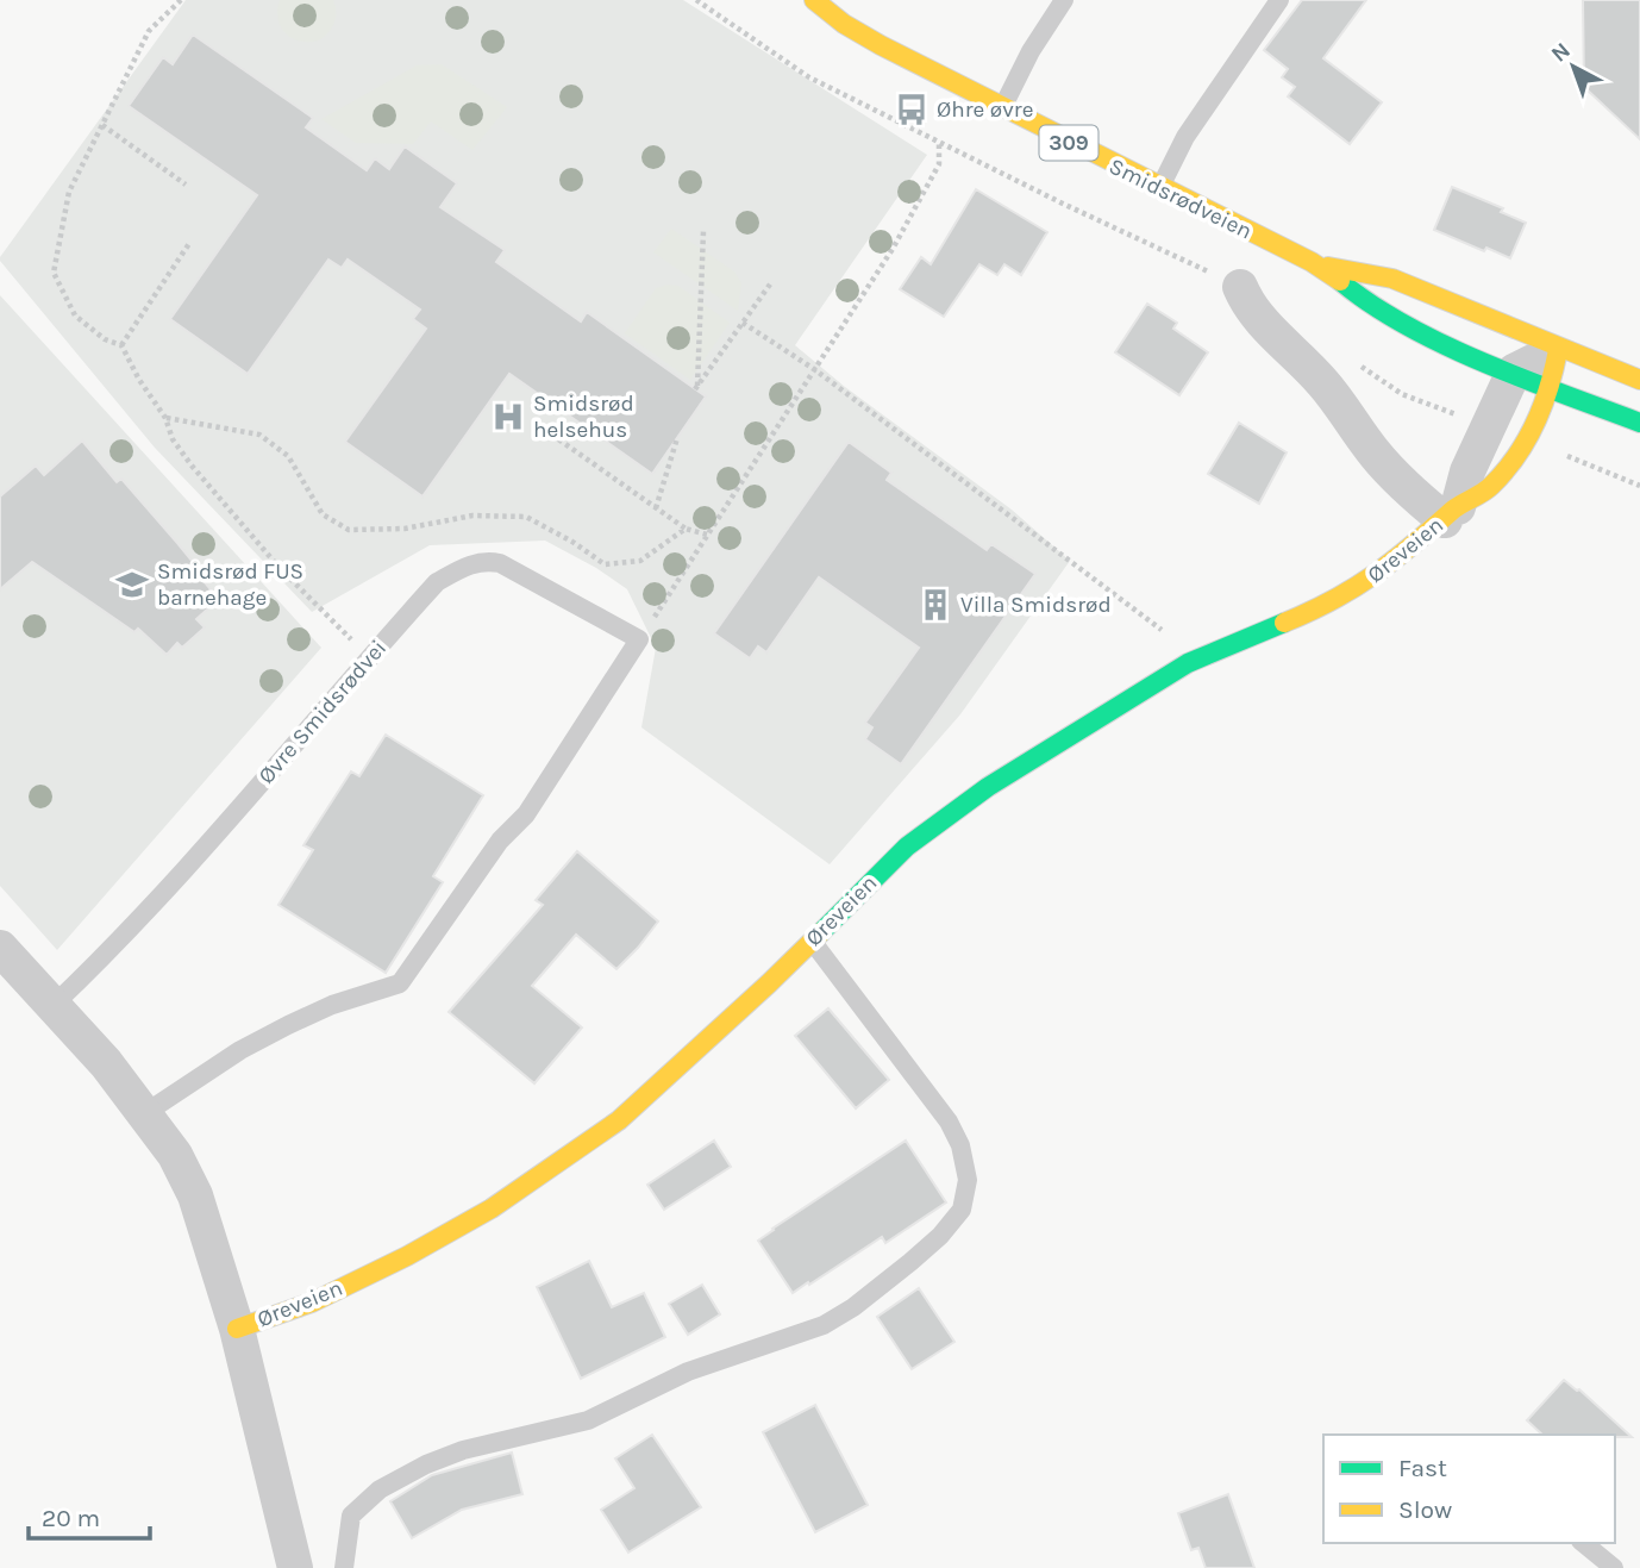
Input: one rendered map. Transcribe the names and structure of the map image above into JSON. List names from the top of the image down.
{
  "streets": {
    "street": ["309", "Smidsrødveien", "Øreveien"],
    "lane": ["Øvre Smidsrødvei"]
  },
  "crossings": [
    ["Smidsrødveien", "Øreveien"]
  ],
  "places": {
    "bus stop": ["Øhre øvre"],
    "hospital": ["Smidsrød helsehus"],
    "school or university": ["Smidsrød FUS barnehage"],
    "building": ["Villa Smidsrød"]
  },
  "legend": ["Fast", "Slow"],
  "scale_bar": "20 m",
  "north": "top left"
}
